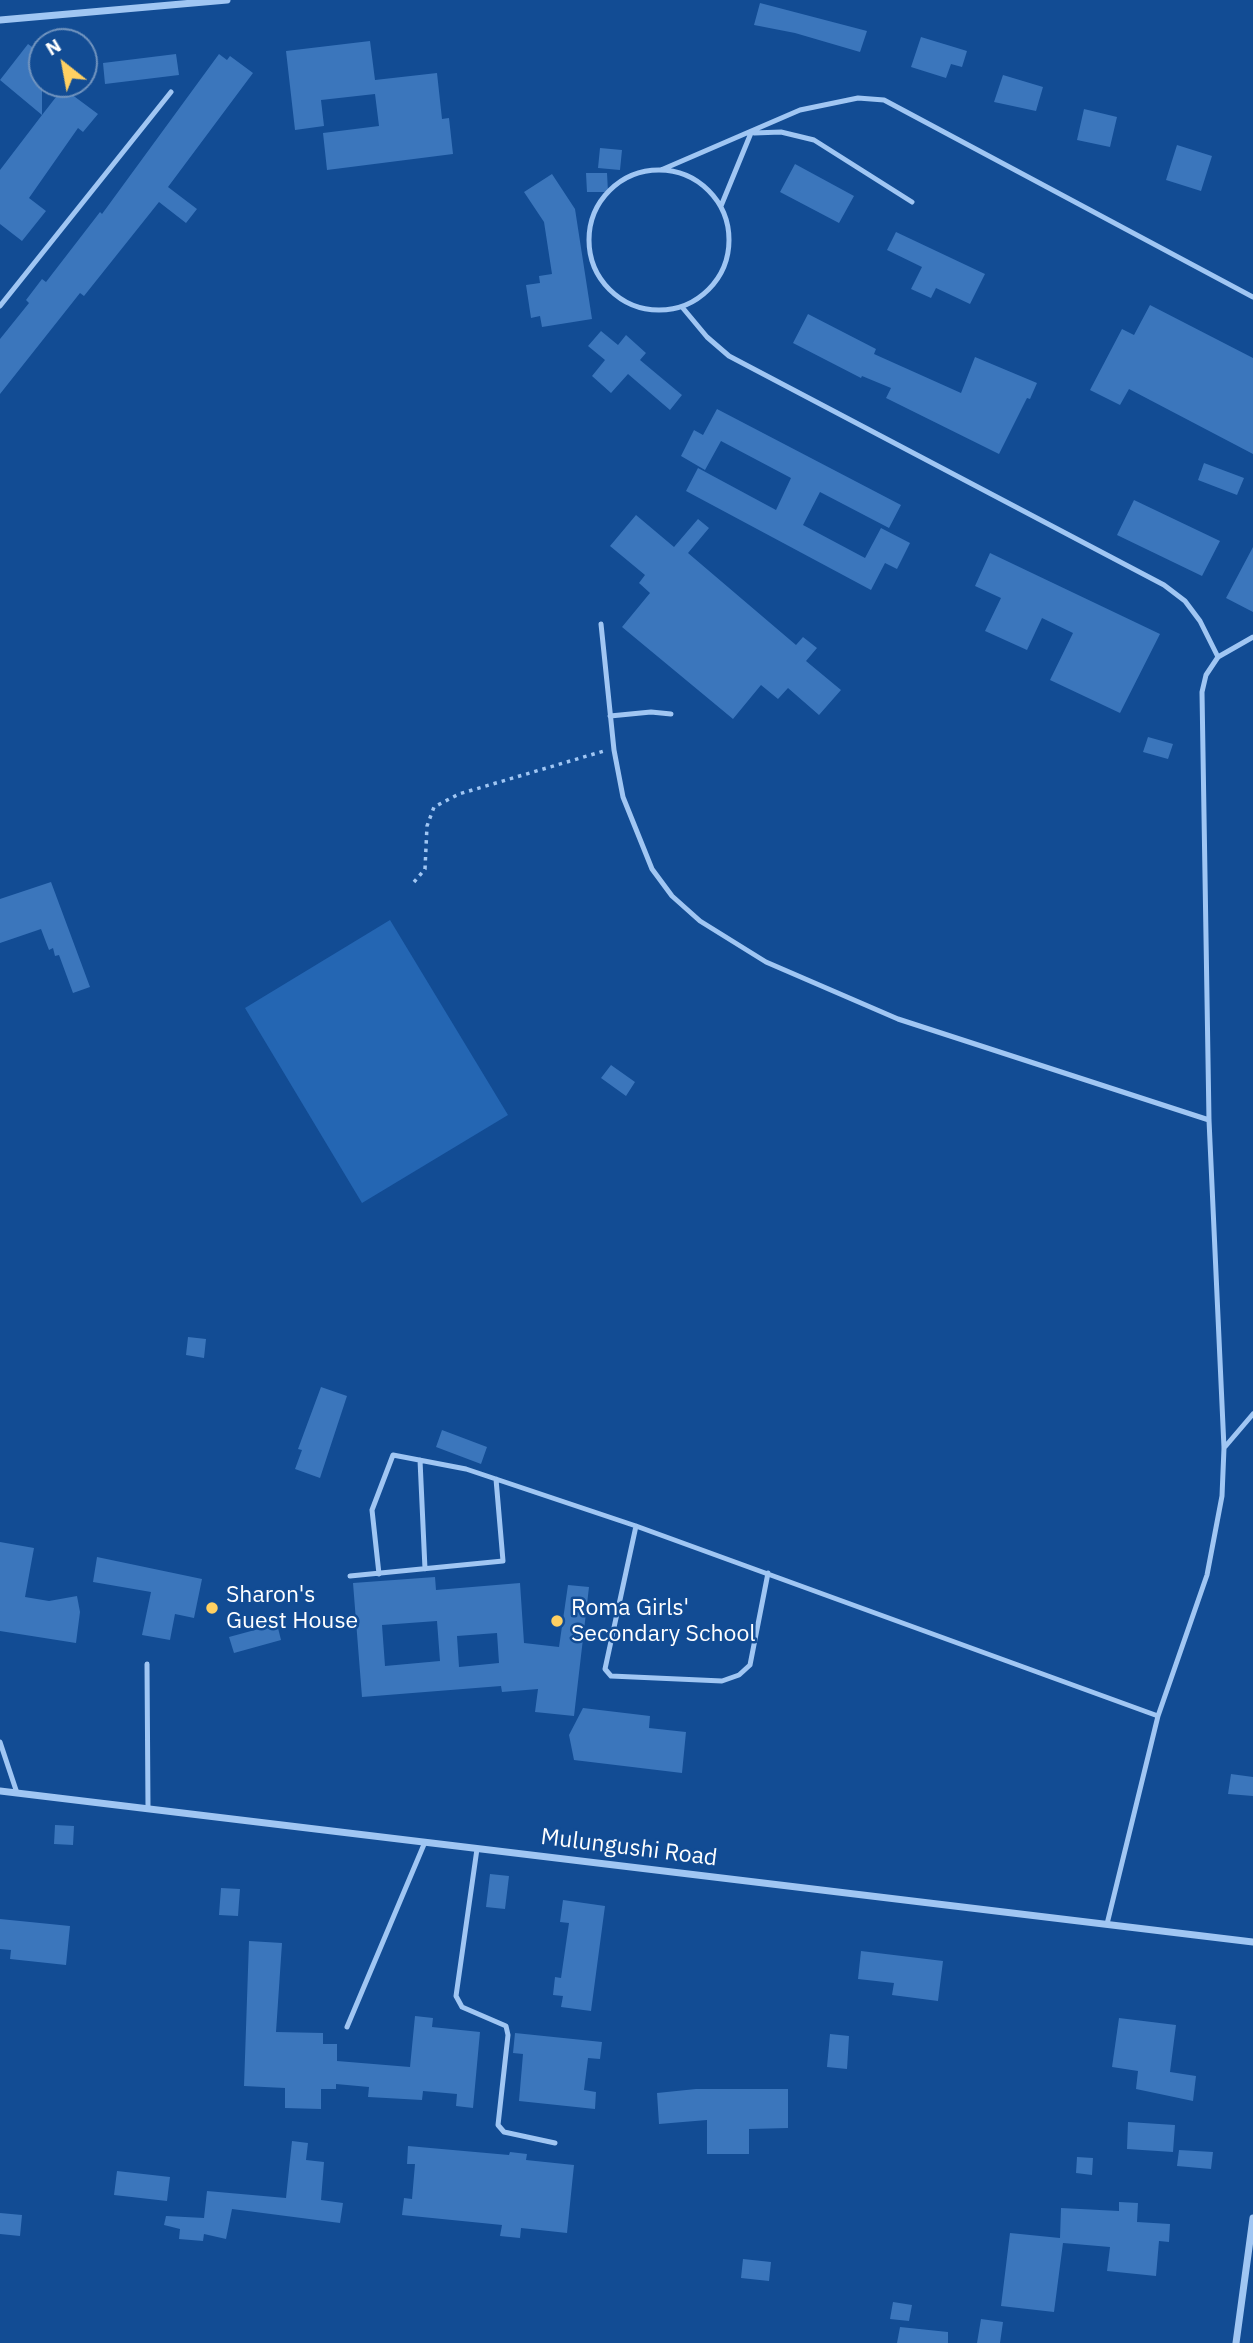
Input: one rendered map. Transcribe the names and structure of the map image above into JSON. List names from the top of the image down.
{
  "streets": {
    "street": ["Mulungushi Road"]
  },
  "places": ["Sharon's Guest House", "Roma Girls' Secondary School"],
  "north": "top left"
}
